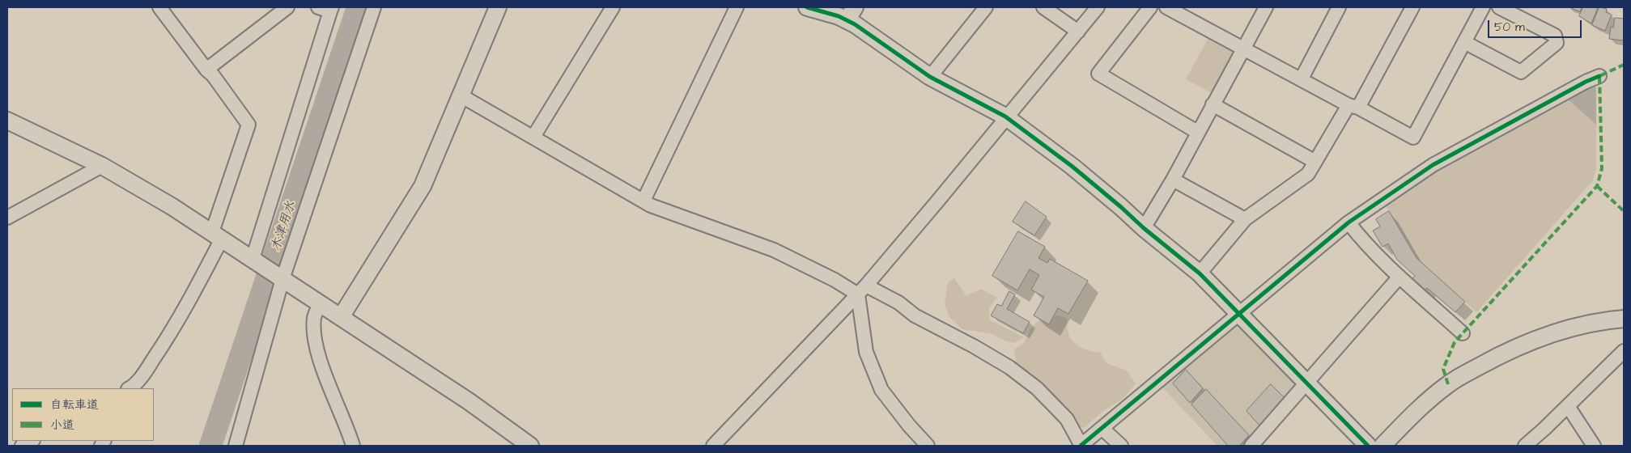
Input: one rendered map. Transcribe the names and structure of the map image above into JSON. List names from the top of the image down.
{
  "water": ["木津用水"],
  "legend": ["自転車道", "小道"],
  "scale_bar": "50 m"
}
